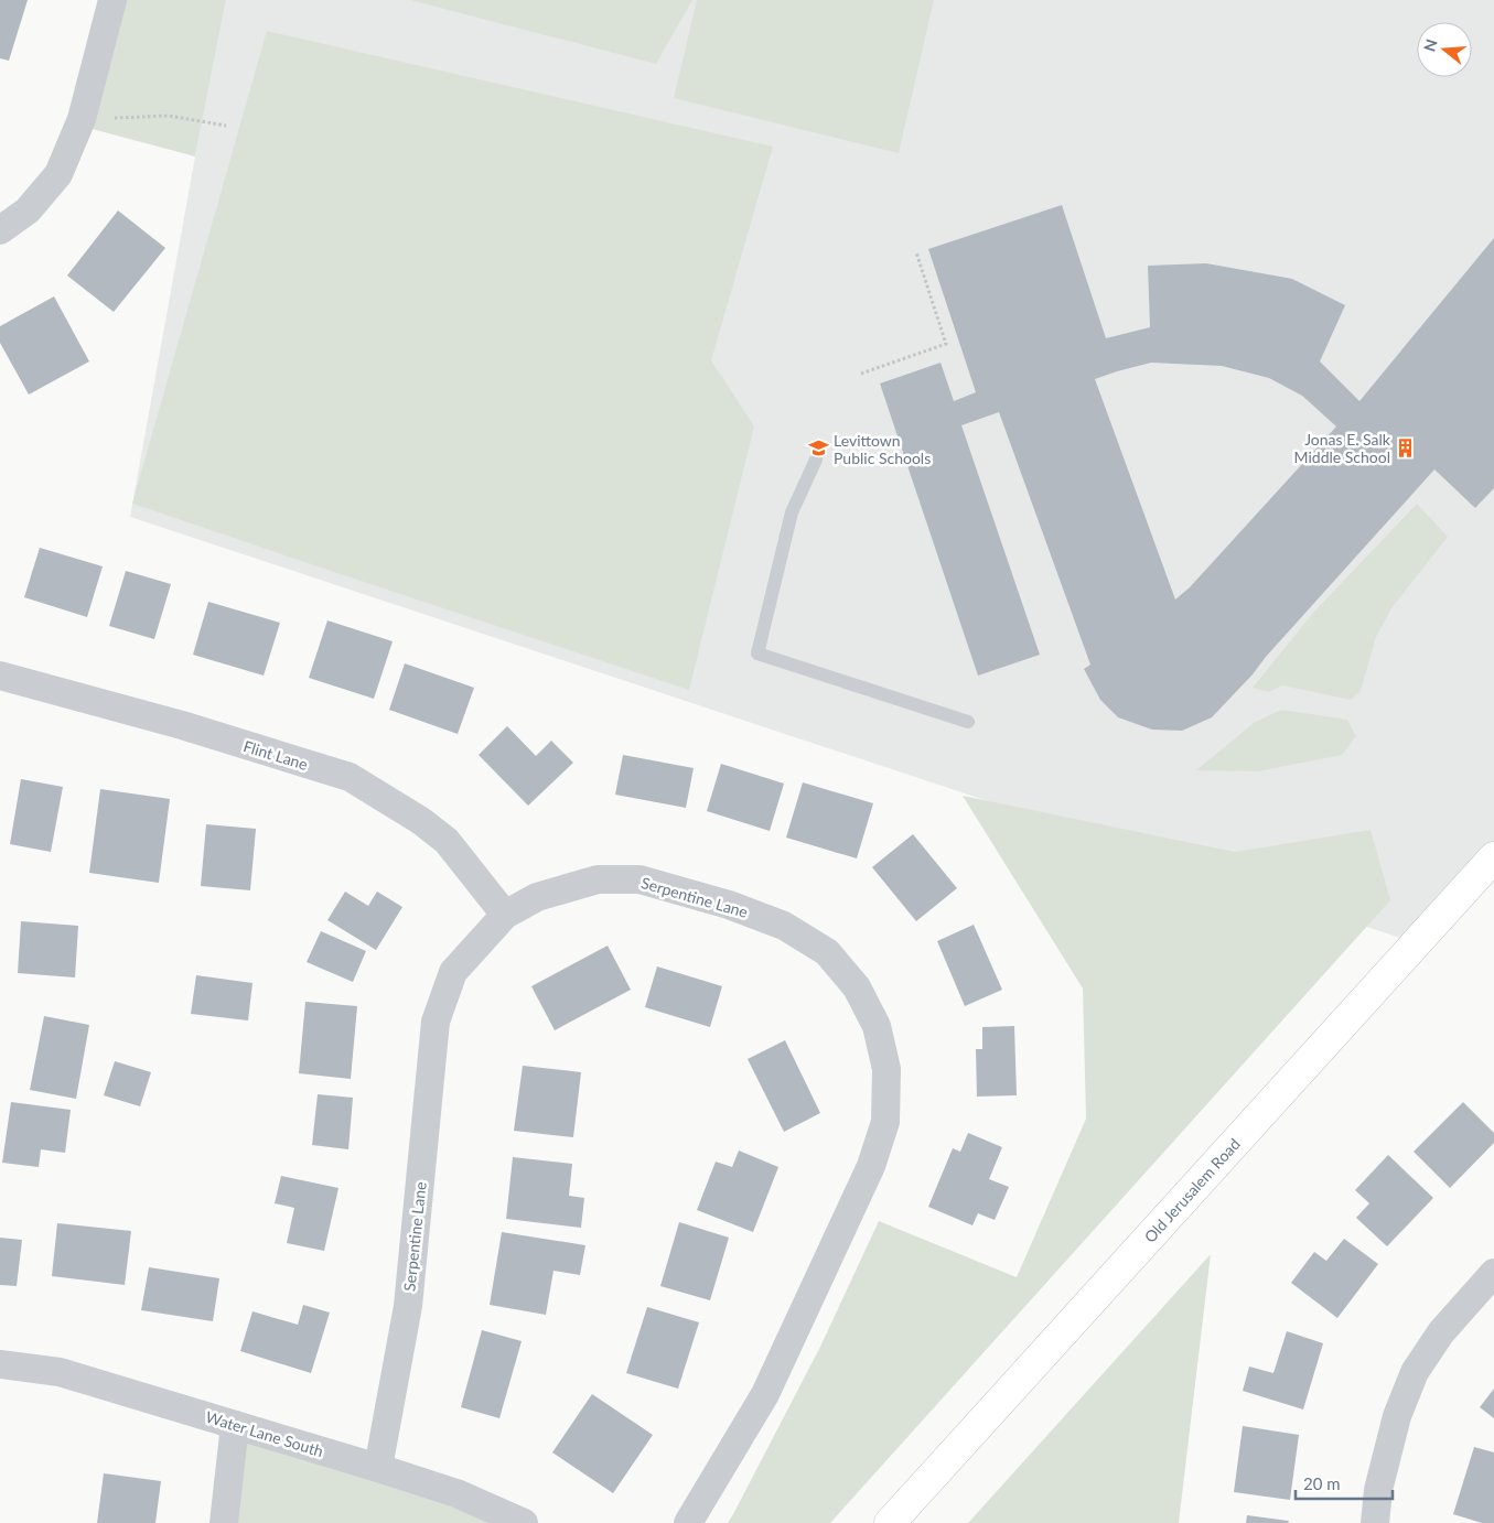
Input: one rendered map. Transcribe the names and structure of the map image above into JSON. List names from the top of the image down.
{
  "streets": {
    "main road": ["Old Jerusalem Road"],
    "street": ["Flint Lane", "Serpentine Lane", "Water Lane South"]
  },
  "crossings": [
    ["Flint Lane", "Serpentine Lane"],
    ["Serpentine Lane", "Water Lane South"]
  ],
  "places": {
    "building": ["Jonas E. Salk Middle School"],
    "school or university": ["Levittown Public Schools"]
  },
  "scale_bar": "20 m",
  "north": "left"
}
